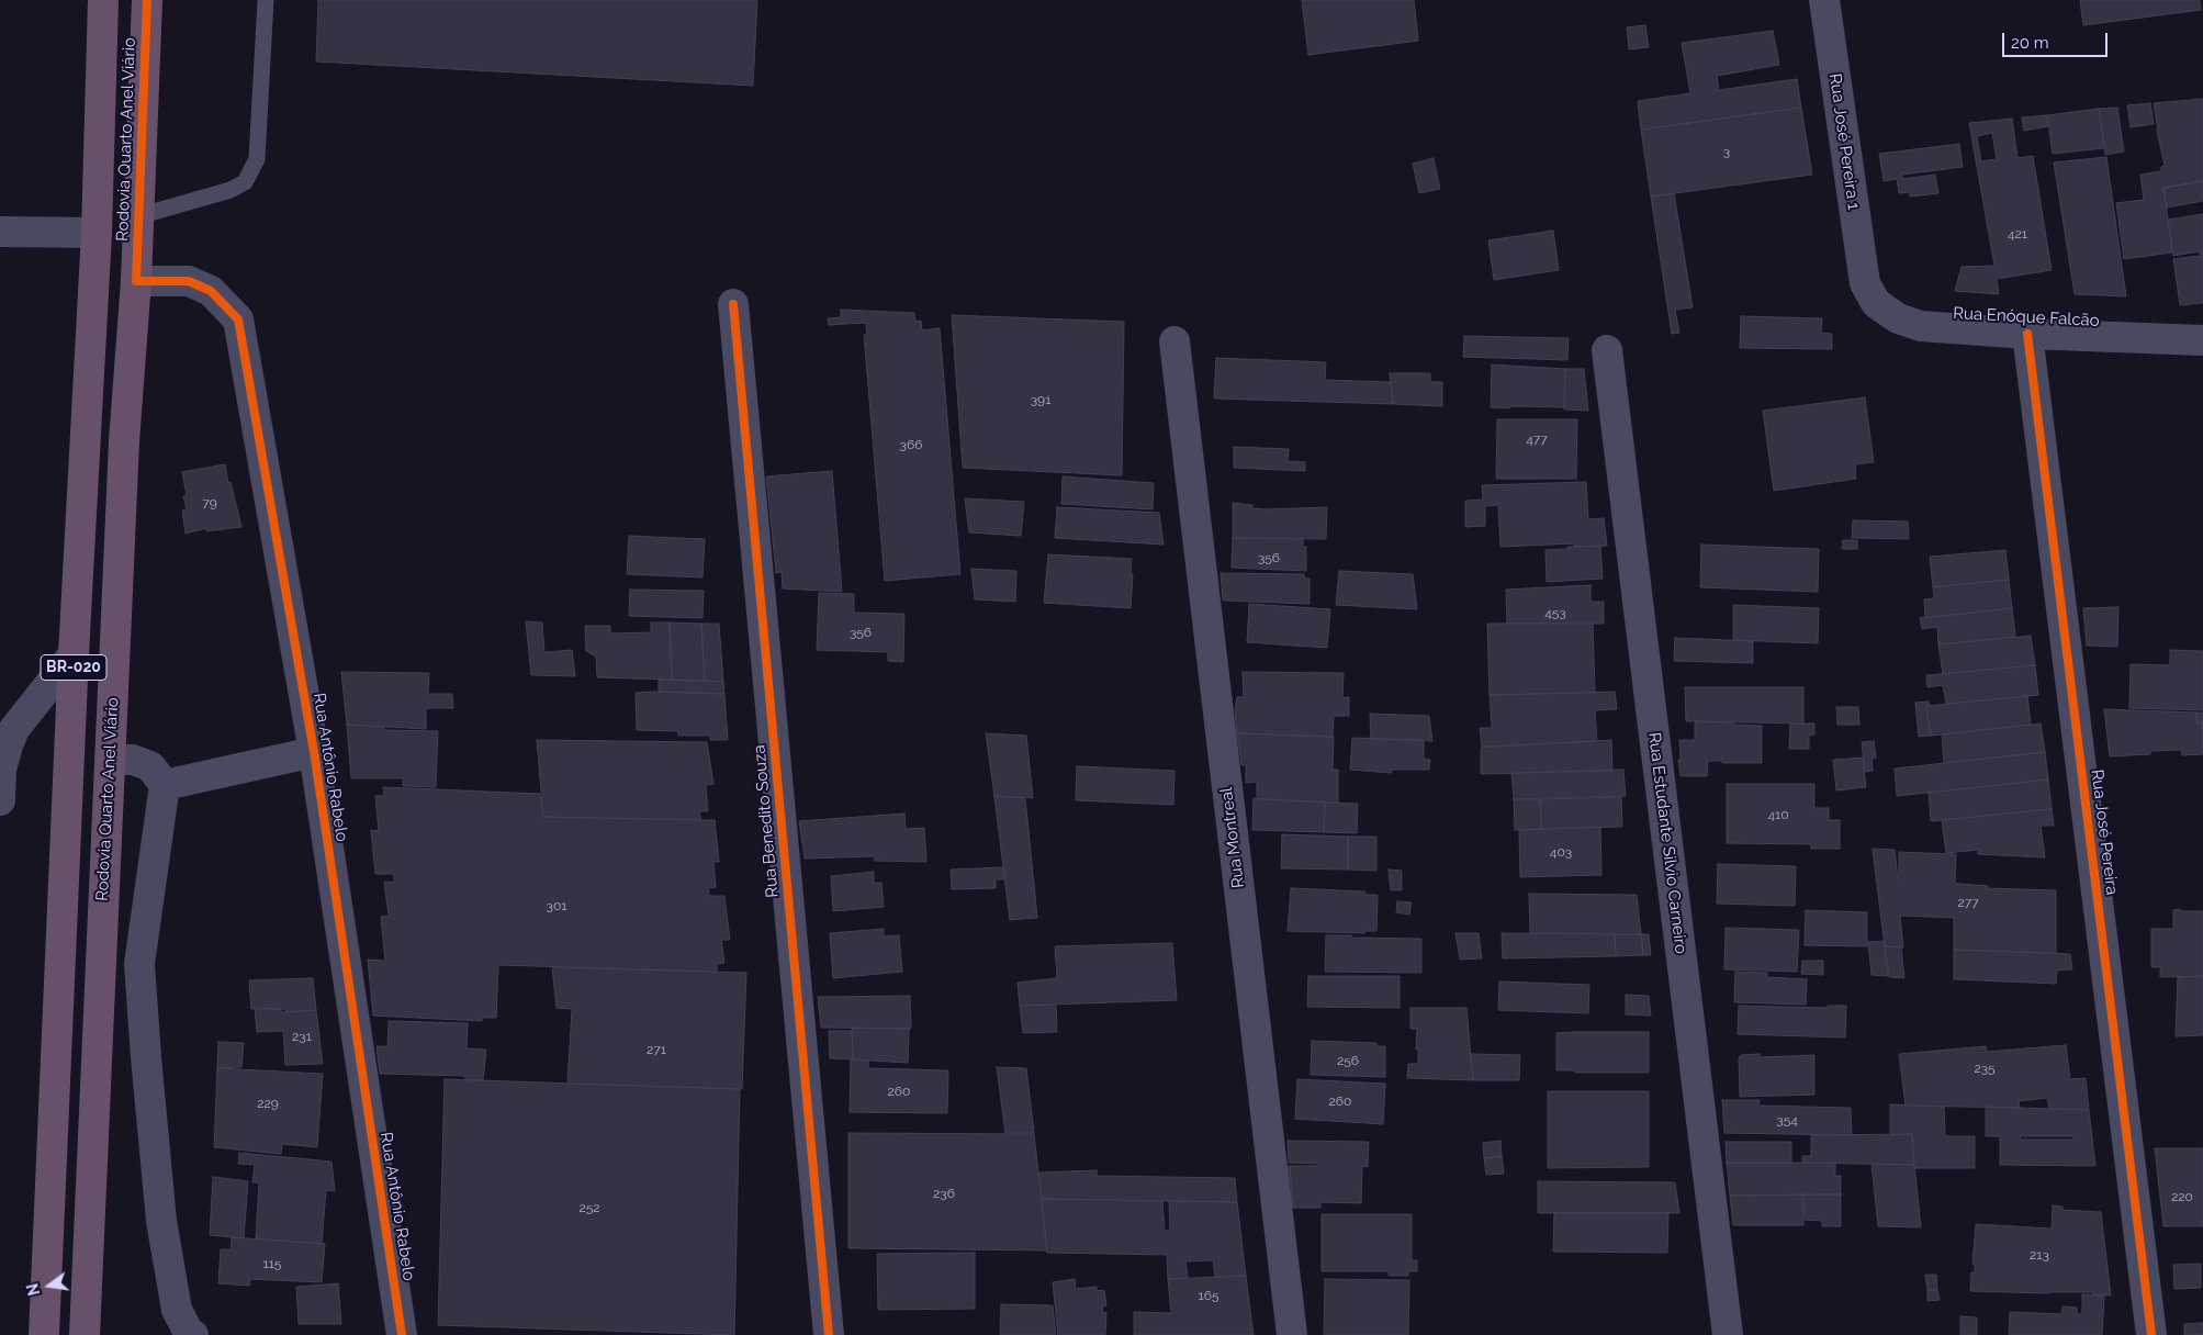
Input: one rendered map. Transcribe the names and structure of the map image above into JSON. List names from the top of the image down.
{
  "streets": {
    "highway": ["Rodovia Quarto Anel Viário", "BR-020"],
    "street": [
      "Rua José Pereira 1",
      "Rua Enóque Falcão",
      "Rua Antônio Rabelo",
      "Rua Benedito Souza",
      "Rua José Pereira",
      "Rua Montreal",
      "Rua Estudante Silvio Carneiro"
    ]
  },
  "crossings": [
    ["Rodovia Quarto Anel Viário", "Rua Antônio Rabelo"],
    ["Rua José Pereira 1", "Rua Enóque Falcão"],
    ["Rua Enóque Falcão", "Rua José Pereira"]
  ],
  "house_numbers": [
    "3",
    "421",
    "391",
    "477",
    "366",
    "79",
    "356",
    "453",
    "356",
    "410",
    "403",
    "277",
    "301",
    "231",
    "271",
    "256",
    "235",
    "260",
    "260",
    "229",
    "354",
    "236",
    "220",
    "252",
    "213",
    "115",
    "165"
  ],
  "scale_bar": "20 m",
  "north": "left"
}
